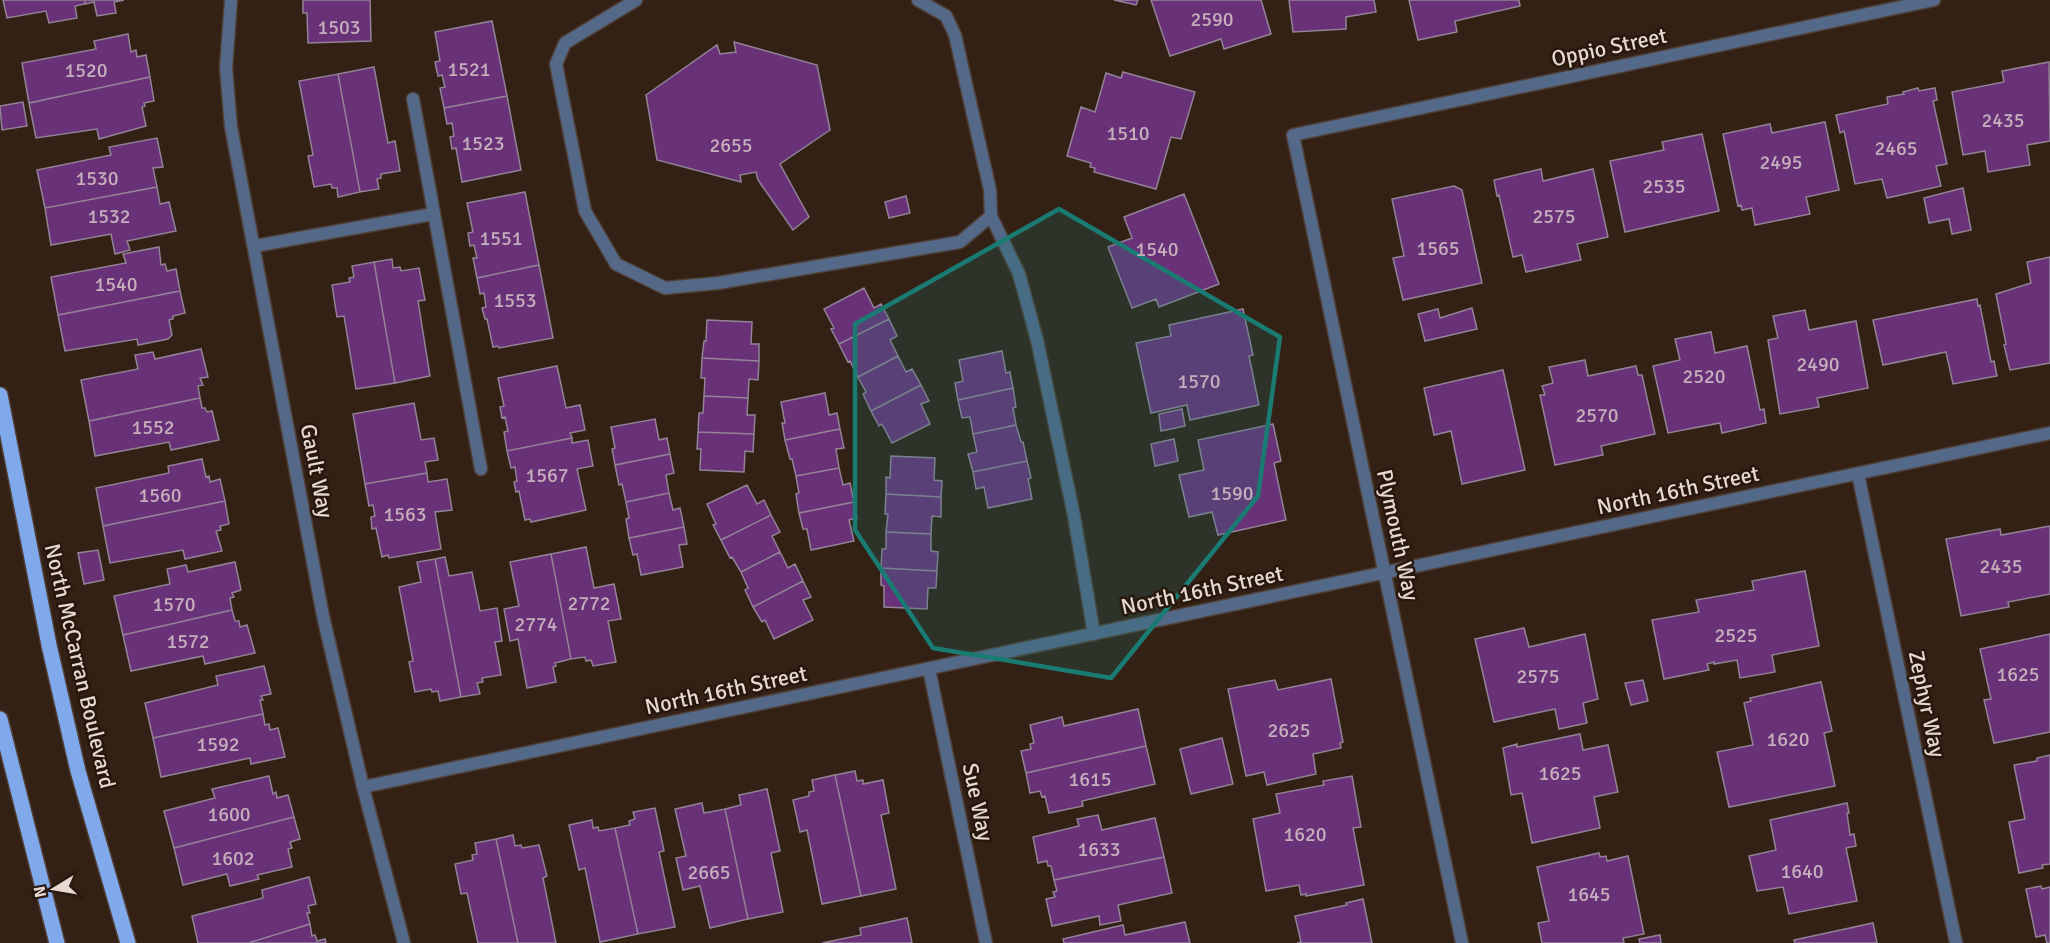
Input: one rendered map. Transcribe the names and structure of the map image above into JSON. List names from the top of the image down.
{
  "streets": {
    "main road": ["North McCarran Boulevard"],
    "street": [
      "Oppio Street",
      "Gault Way",
      "North 16th Street",
      "Plymouth Way",
      "Zephyr Way",
      "Sue Way"
    ]
  },
  "crossings": [
    ["Oppio Street", "Plymouth Way"],
    ["Gault Way", "North 16th Street"],
    ["North 16th Street", "Plymouth Way"],
    ["North 16th Street", "Zephyr Way"],
    ["North 16th Street", "Sue Way"]
  ],
  "house_numbers": [
    "2590",
    "1503",
    "1521",
    "1520",
    "2435",
    "1510",
    "1523",
    "2655",
    "2465",
    "2495",
    "1530",
    "2535",
    "1532",
    "2575",
    "1551",
    "1565",
    "1540",
    "1540",
    "1553",
    "2490",
    "2520",
    "1570",
    "2570",
    "1552",
    "1567",
    "1590",
    "1560",
    "1563",
    "2435",
    "2772",
    "1570",
    "2774",
    "2525",
    "1572",
    "1625",
    "2575",
    "2625",
    "1620",
    "1592",
    "1625",
    "1615",
    "1600",
    "1620",
    "1633",
    "1602",
    "1640",
    "2665",
    "1645"
  ],
  "north": "left"
}
